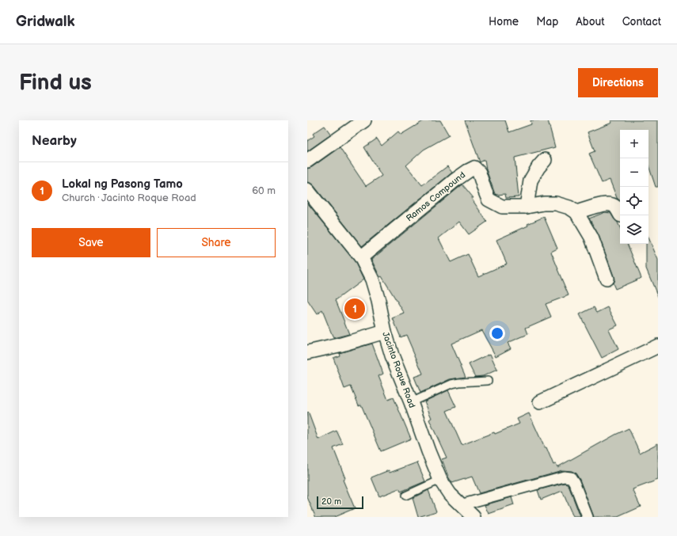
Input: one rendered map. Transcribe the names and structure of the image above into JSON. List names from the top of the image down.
{
  "streets": {
    "street": ["Ramos Compound", "Jacinto Roque Road"]
  },
  "crossings": [
    ["Ramos Compound", "Jacinto Roque Road"]
  ],
  "scale_bar": "20 m",
  "page": {
    "header": "Gridwalk",
    "nav": [
      "Home",
      "Map",
      "About",
      "Contact"
    ],
    "buttons": [
      "Directions",
      ["Save", "Share"]
    ],
    "title": "Find us",
    "heading": "Nearby",
    "map_buttons": ["+", "−"],
    "list": [
      {
        "mark": "1",
        "name": "Lokal ng Pasong Tamo",
        "note": "Church · Jacinto Roque Road",
        "value": "60 m"
      }
    ],
    "pins": "1",
    "scale": "20 m"
  }
}
